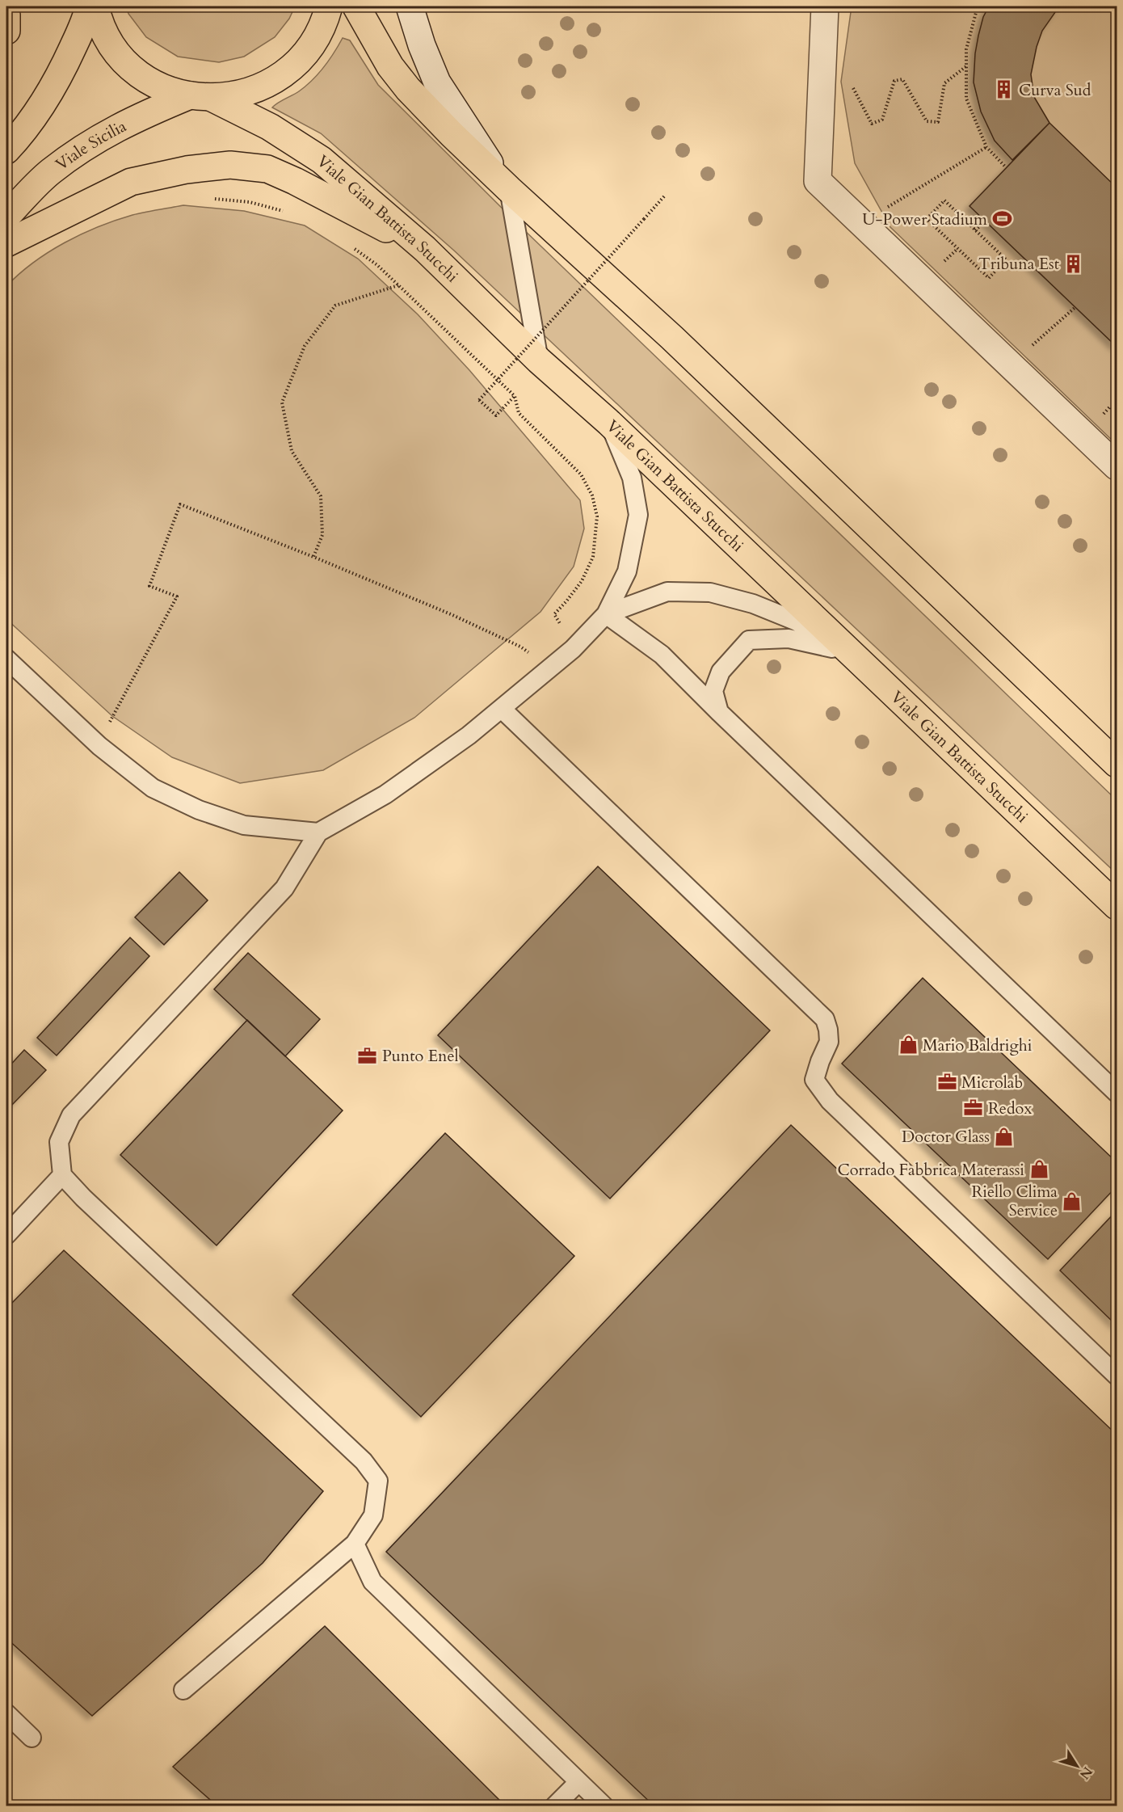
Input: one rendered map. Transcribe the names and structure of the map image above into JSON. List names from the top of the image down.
{
  "streets": {
    "main road": ["Viale Sicilia", "Viale Gian Battista Stucchi"]
  },
  "crossings": [
    ["Viale Sicilia", "Viale Gian Battista Stucchi"]
  ],
  "places": {
    "building": ["Curva Sud", "Tribuna Est"],
    "sports": ["U-Power Stadium"],
    "shop": [
      "Mario Baldrighi",
      "Doctor Glass",
      "Corrado Fabbrica Materassi",
      "Riello Clima Service"
    ],
    "office": ["Punto Enel", "Microlab", "Redox"]
  },
  "north": "bottom right"
}
